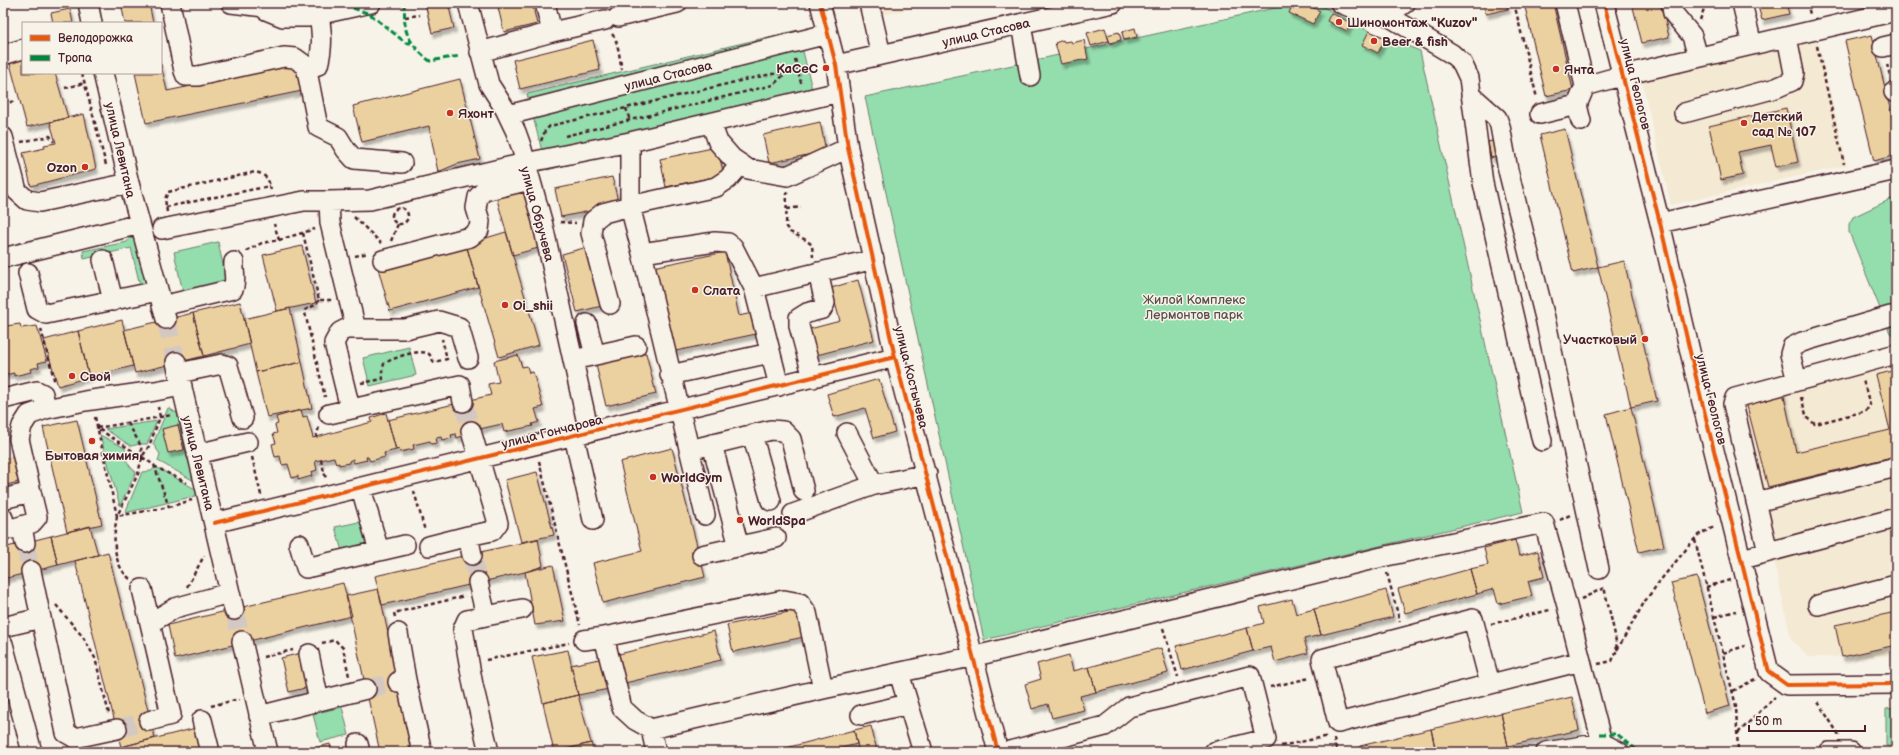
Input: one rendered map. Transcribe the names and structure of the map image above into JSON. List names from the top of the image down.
{
  "streets": {
    "street": [
      "улица Стасова",
      "улица Геологов",
      "улица Левитана",
      "улица Обручева",
      "улица Костычева",
      "улица Гончарова"
    ]
  },
  "crossings": [
    ["улица Стасова", "улица Обручева"],
    ["улица Стасова", "улица Костычева"],
    ["улица Левитана", "улица Гончарова"],
    ["улица Обручева", "улица Гончарова"],
    ["улица Костычева", "улица Гончарова"]
  ],
  "parks": ["Жилой Комплекс Лермонтов парк"],
  "places": [
    "Шиномонтаж \"Kuzov\"",
    "Beer & fish",
    "KaCeC",
    "Янта",
    "Яхонт",
    "Детский сад № 107",
    "Ozon",
    "Слата",
    "Oi_shii",
    "Участковый",
    "Свой",
    "Бытовая химия",
    "WorldGym",
    "WorldSpa"
  ],
  "legend": ["Велодорожка", "Тропа"],
  "scale_bar": "50 m"
}
